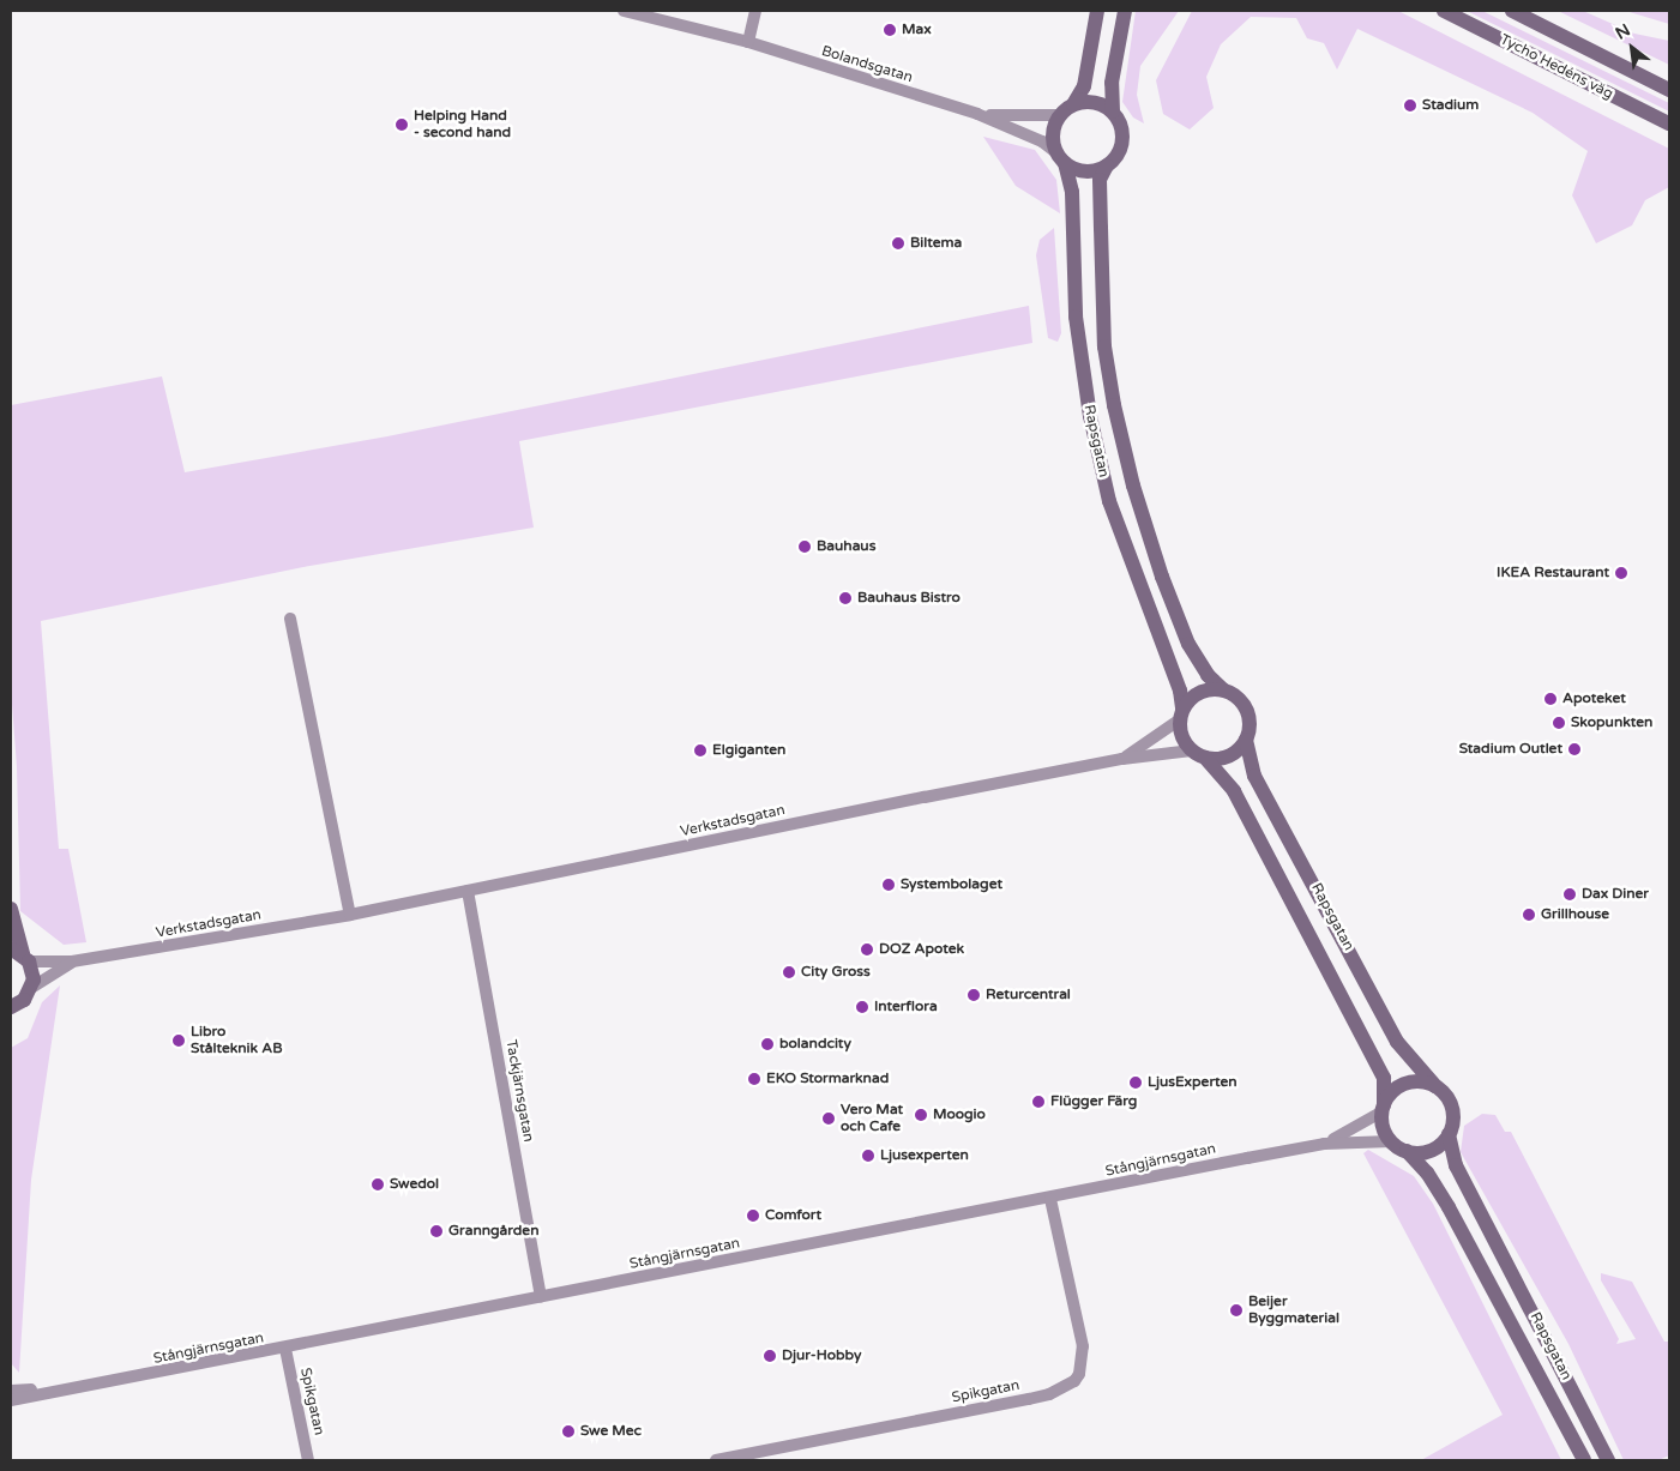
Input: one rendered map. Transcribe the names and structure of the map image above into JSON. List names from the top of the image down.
{
  "streets": {
    "street": [
      "Bolandsgatan",
      "Tycho Hedéns väg",
      "Rapsgatan",
      "Verkstadsgatan",
      "Tackjärnsgatan",
      "Stångjärnsgatan",
      "Spikgatan"
    ]
  },
  "crossings": [
    ["Bolandsgatan", "Rapsgatan"],
    ["Rapsgatan", "Verkstadsgatan"],
    ["Rapsgatan", "Stångjärnsgatan"],
    ["Verkstadsgatan", "Tackjärnsgatan"],
    ["Tackjärnsgatan", "Stångjärnsgatan"],
    ["Stångjärnsgatan", "Spikgatan"]
  ],
  "places": [
    "Max",
    "Stadium",
    "Helping Hand - second hand",
    "Biltema",
    "Bauhaus",
    "IKEA Restaurant",
    "Bauhaus Bistro",
    "Apoteket",
    "Skopunkten",
    "Stadium Outlet",
    "Elgiganten",
    "Systembolaget",
    "Dax Diner",
    "Grillhouse",
    "DOZ Apotek",
    "City Gross",
    "Returcentral",
    "Interflora",
    "Libro Stålteknik AB",
    "bolandcity",
    "EKO Stormarknad",
    "LjusExperten",
    "Flügger Färg",
    "Moogio",
    "Vero Mat och Cafe",
    "Ljusexperten",
    "Swedol",
    "Comfort",
    "Granngården",
    "Beijer Byggmaterial",
    "Djur-Hobby",
    "Swe Mec"
  ],
  "north": "top left"
}
